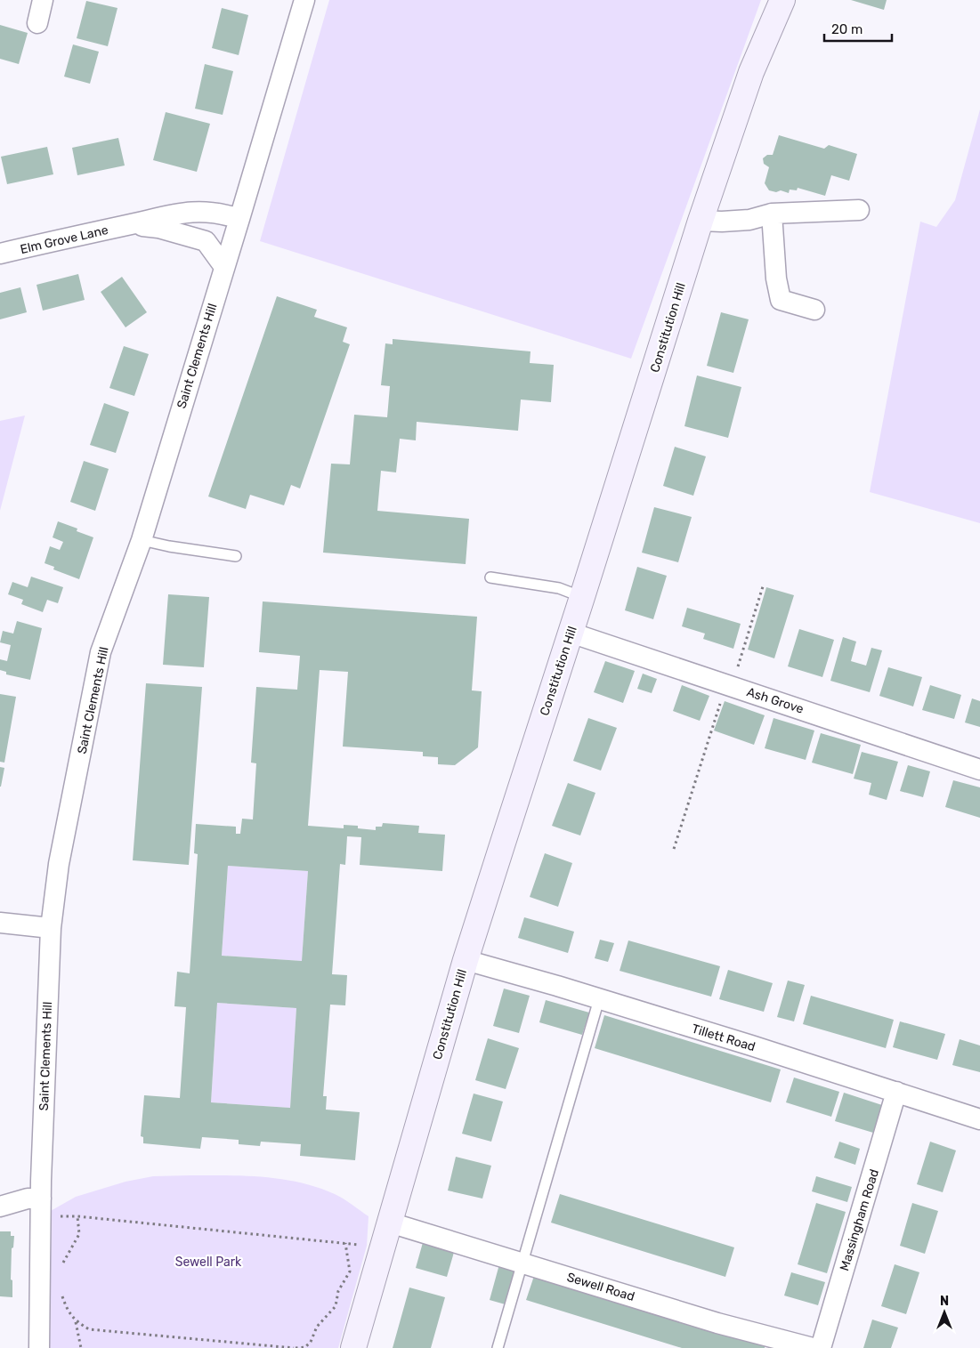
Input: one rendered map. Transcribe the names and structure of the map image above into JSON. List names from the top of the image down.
{
  "streets": {
    "main road": ["Constitution Hill"],
    "street": [
      "Elm Grove Lane",
      "Saint Clements Hill",
      "Ash Grove",
      "Tillett Road",
      "Massingham Road",
      "Sewell Road"
    ]
  },
  "crossings": [
    ["Elm Grove Lane", "Saint Clements Hill"],
    ["Constitution Hill", "Ash Grove"],
    ["Constitution Hill", "Tillett Road"],
    ["Constitution Hill", "Sewell Road"],
    ["Tillett Road", "Massingham Road"]
  ],
  "parks": ["Sewell Park"],
  "scale_bar": "20 m",
  "north": "top"
}
